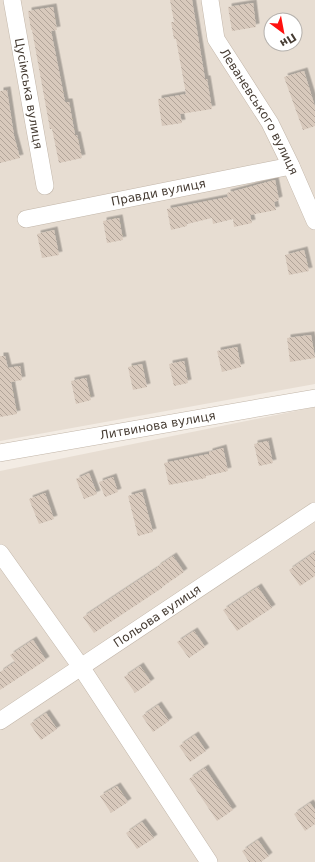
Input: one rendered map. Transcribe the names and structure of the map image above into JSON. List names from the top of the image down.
{
  "streets": {
    "street": [
      "Цусімська вулиця",
      "Леваневського вулиця",
      "Правди вулиця",
      "Литвинова вулиця",
      "Польова вулиця"
    ]
  },
  "crossings": [
    ["Леваневського вулиця", "Правди вулиця"]
  ],
  "north": "bottom right"
}
